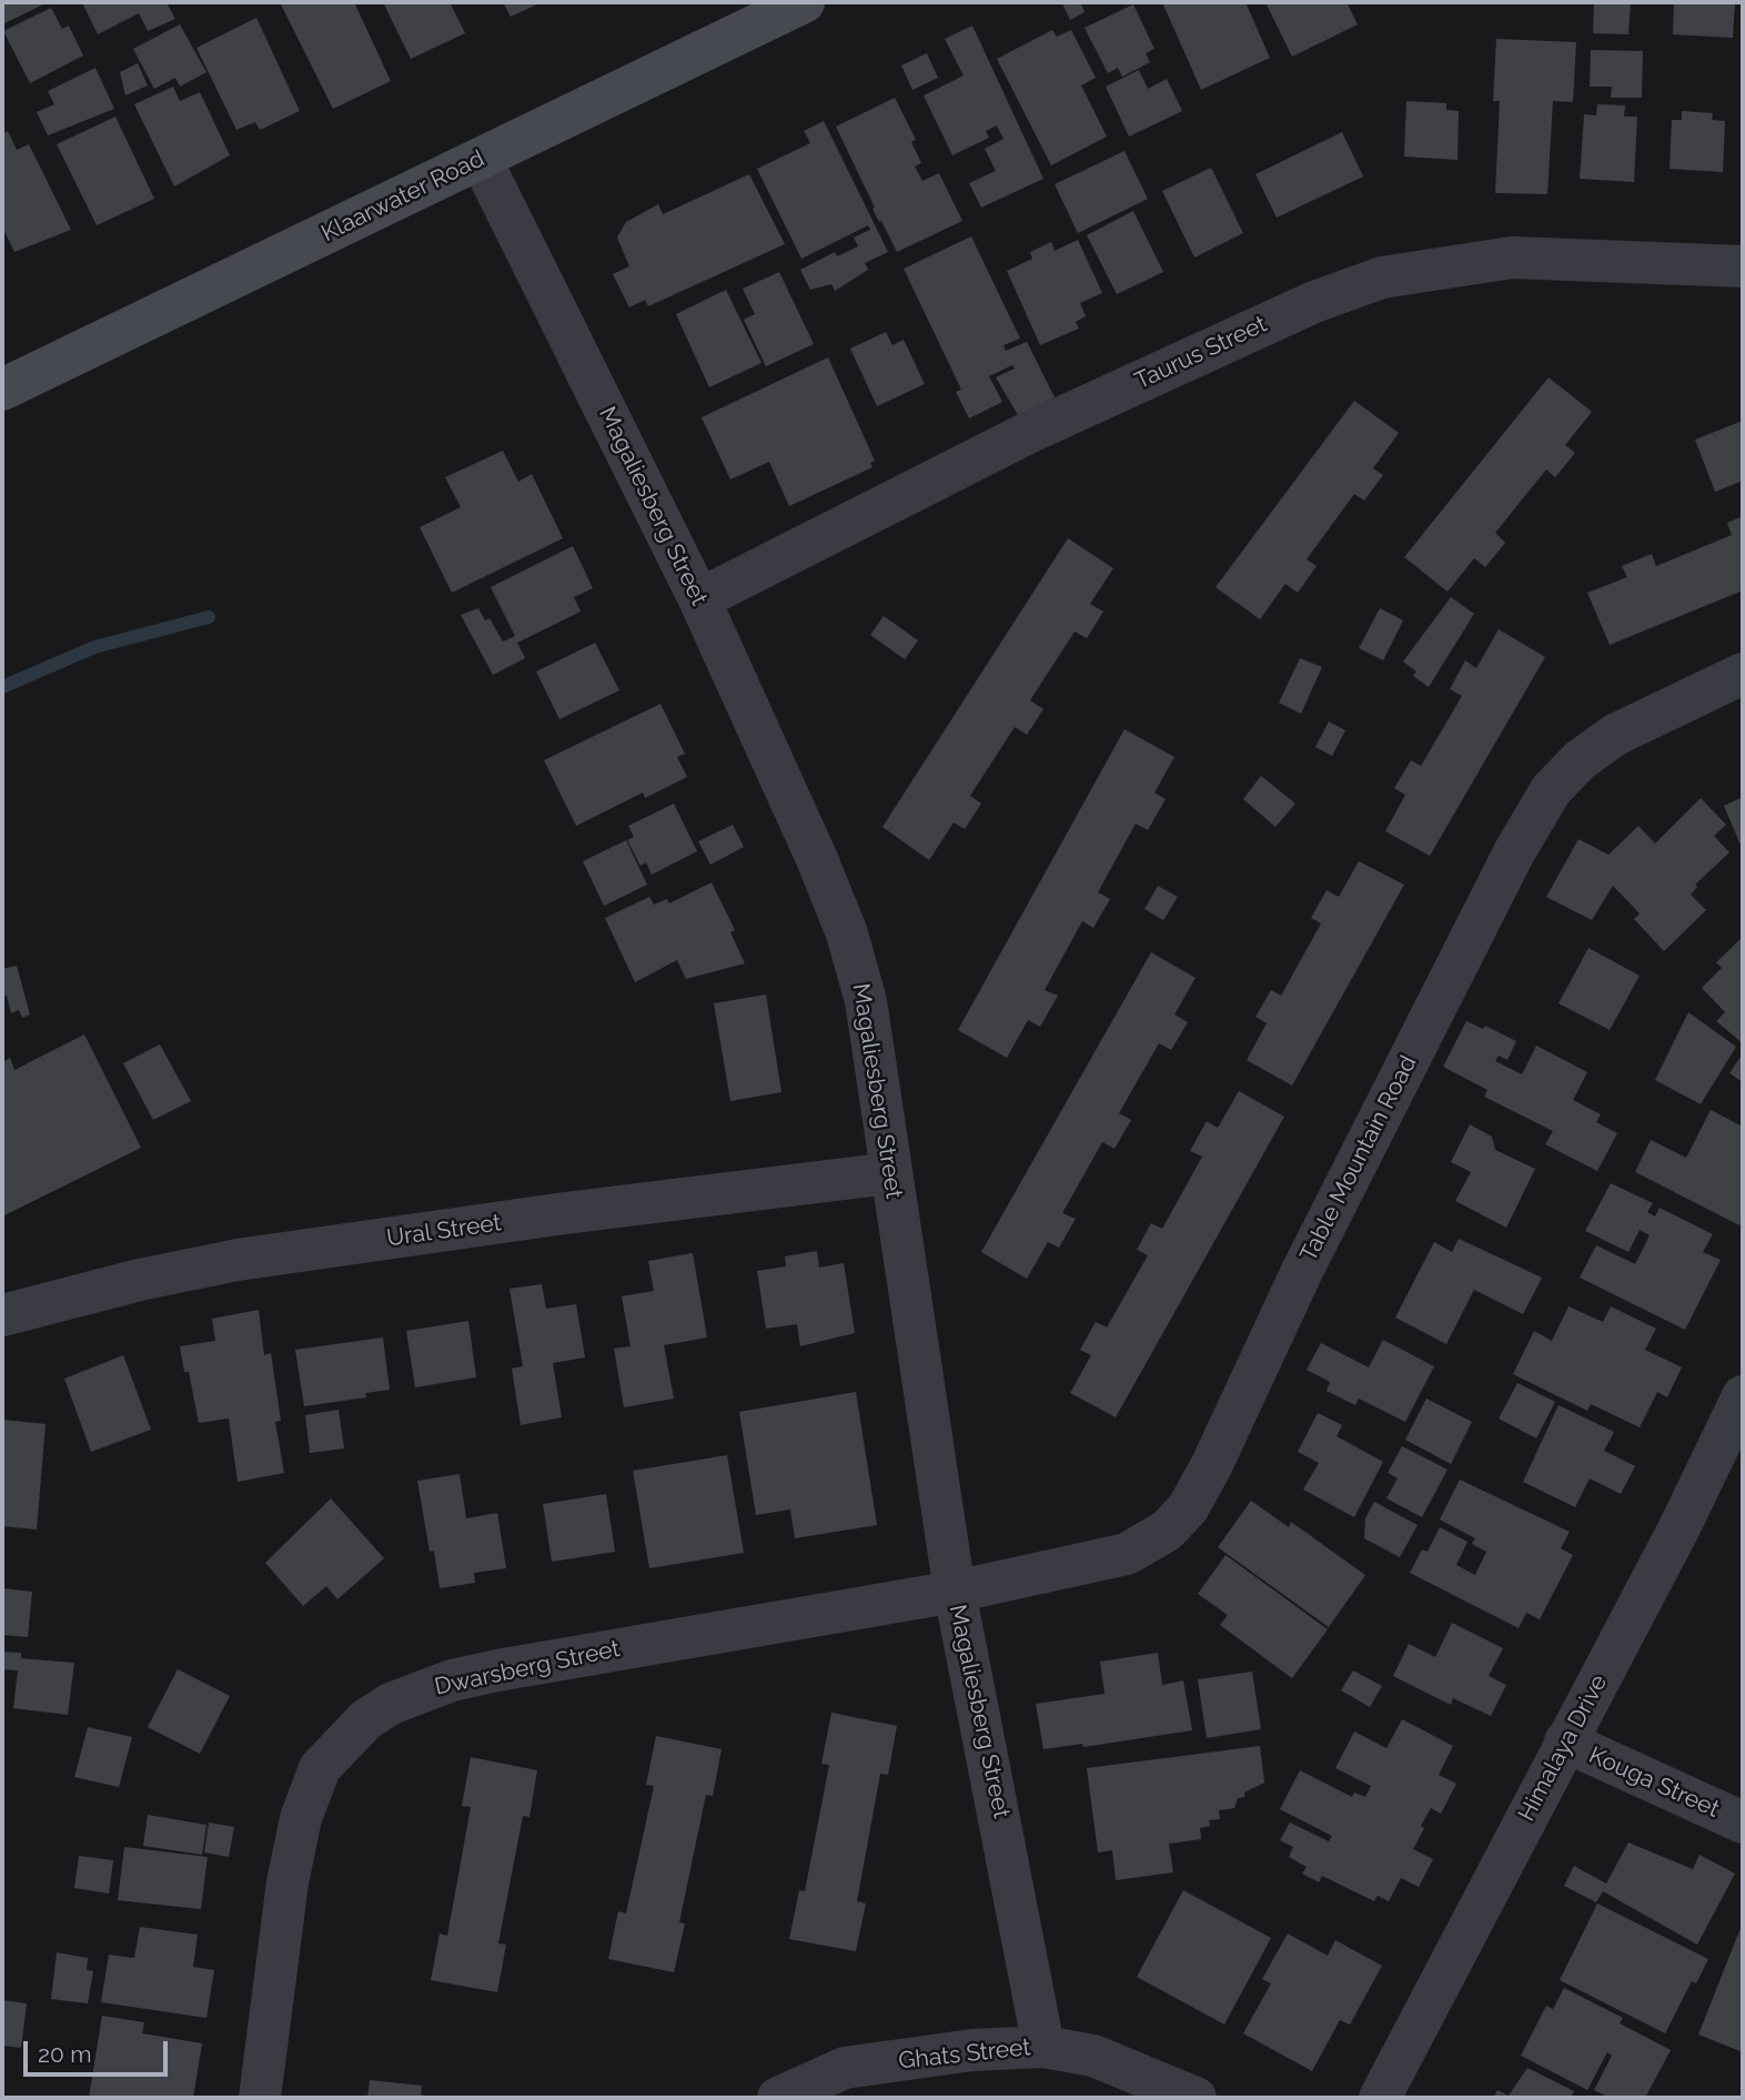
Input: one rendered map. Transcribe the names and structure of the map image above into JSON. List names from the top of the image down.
{
  "streets": {
    "street": [
      "Klaarwater Road",
      "Taurus Street",
      "Magaliesberg Street",
      "Table Mountain Road",
      "Ural Street",
      "Dwarsberg Street",
      "Himalaya Drive",
      "Kouga Street",
      "Ghats Street"
    ]
  },
  "crossings": [
    ["Klaarwater Road", "Magaliesberg Street"],
    ["Taurus Street", "Magaliesberg Street"],
    ["Magaliesberg Street", "Table Mountain Road"],
    ["Magaliesberg Street", "Ural Street"],
    ["Magaliesberg Street", "Dwarsberg Street"],
    ["Magaliesberg Street", "Ghats Street"],
    ["Table Mountain Road", "Dwarsberg Street"],
    ["Himalaya Drive", "Kouga Street"]
  ],
  "scale_bar": "20 m"
}
